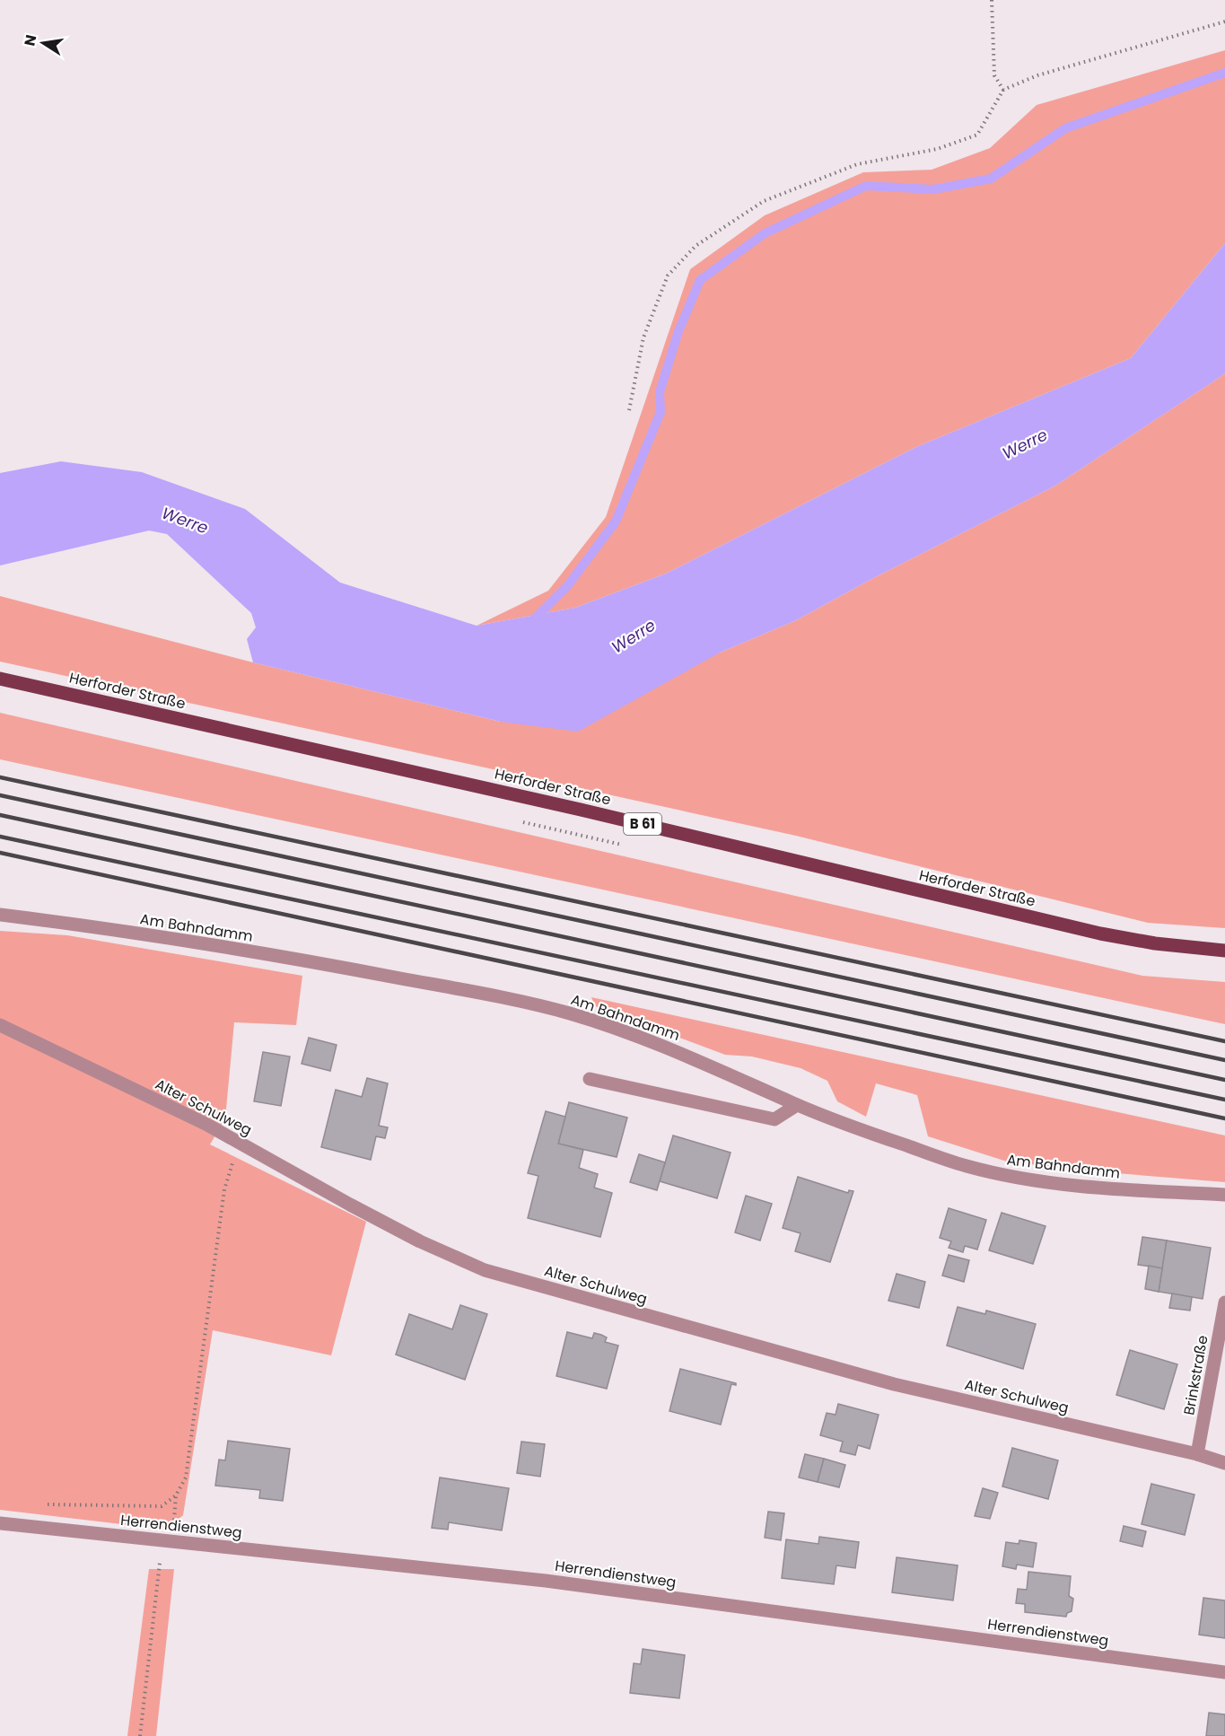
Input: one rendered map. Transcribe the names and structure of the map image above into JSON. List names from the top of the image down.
{
  "streets": {
    "main road": ["Herforder Straße", "B 61"],
    "street": [
      "Am Bahndamm",
      "Alter Schulweg",
      "Brinkstraße",
      "Herrendienstweg"
    ]
  },
  "crossings": [
    ["Alter Schulweg", "Brinkstraße"]
  ],
  "water": ["Werre"],
  "north": "left"
}
